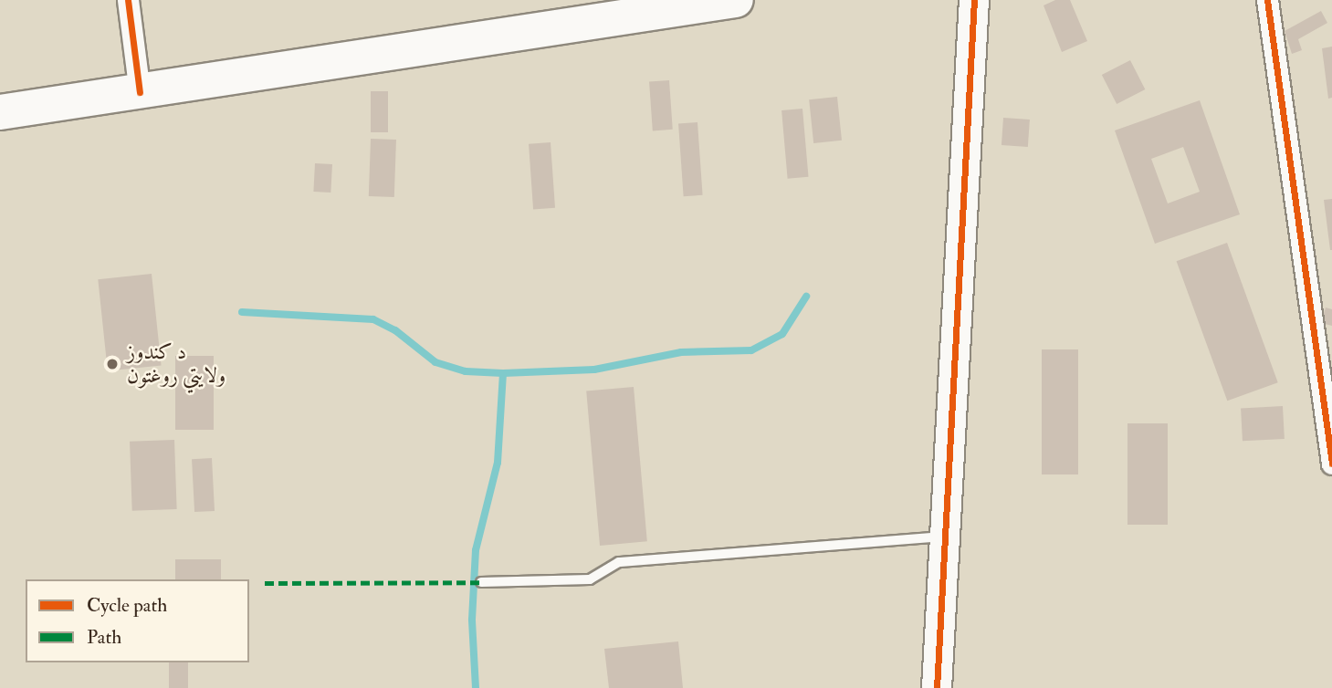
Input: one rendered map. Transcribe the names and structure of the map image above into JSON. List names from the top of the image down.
{
  "places": ["د کندوز ولایتي روغتون"],
  "legend": ["Cycle path", "Path"]
}
